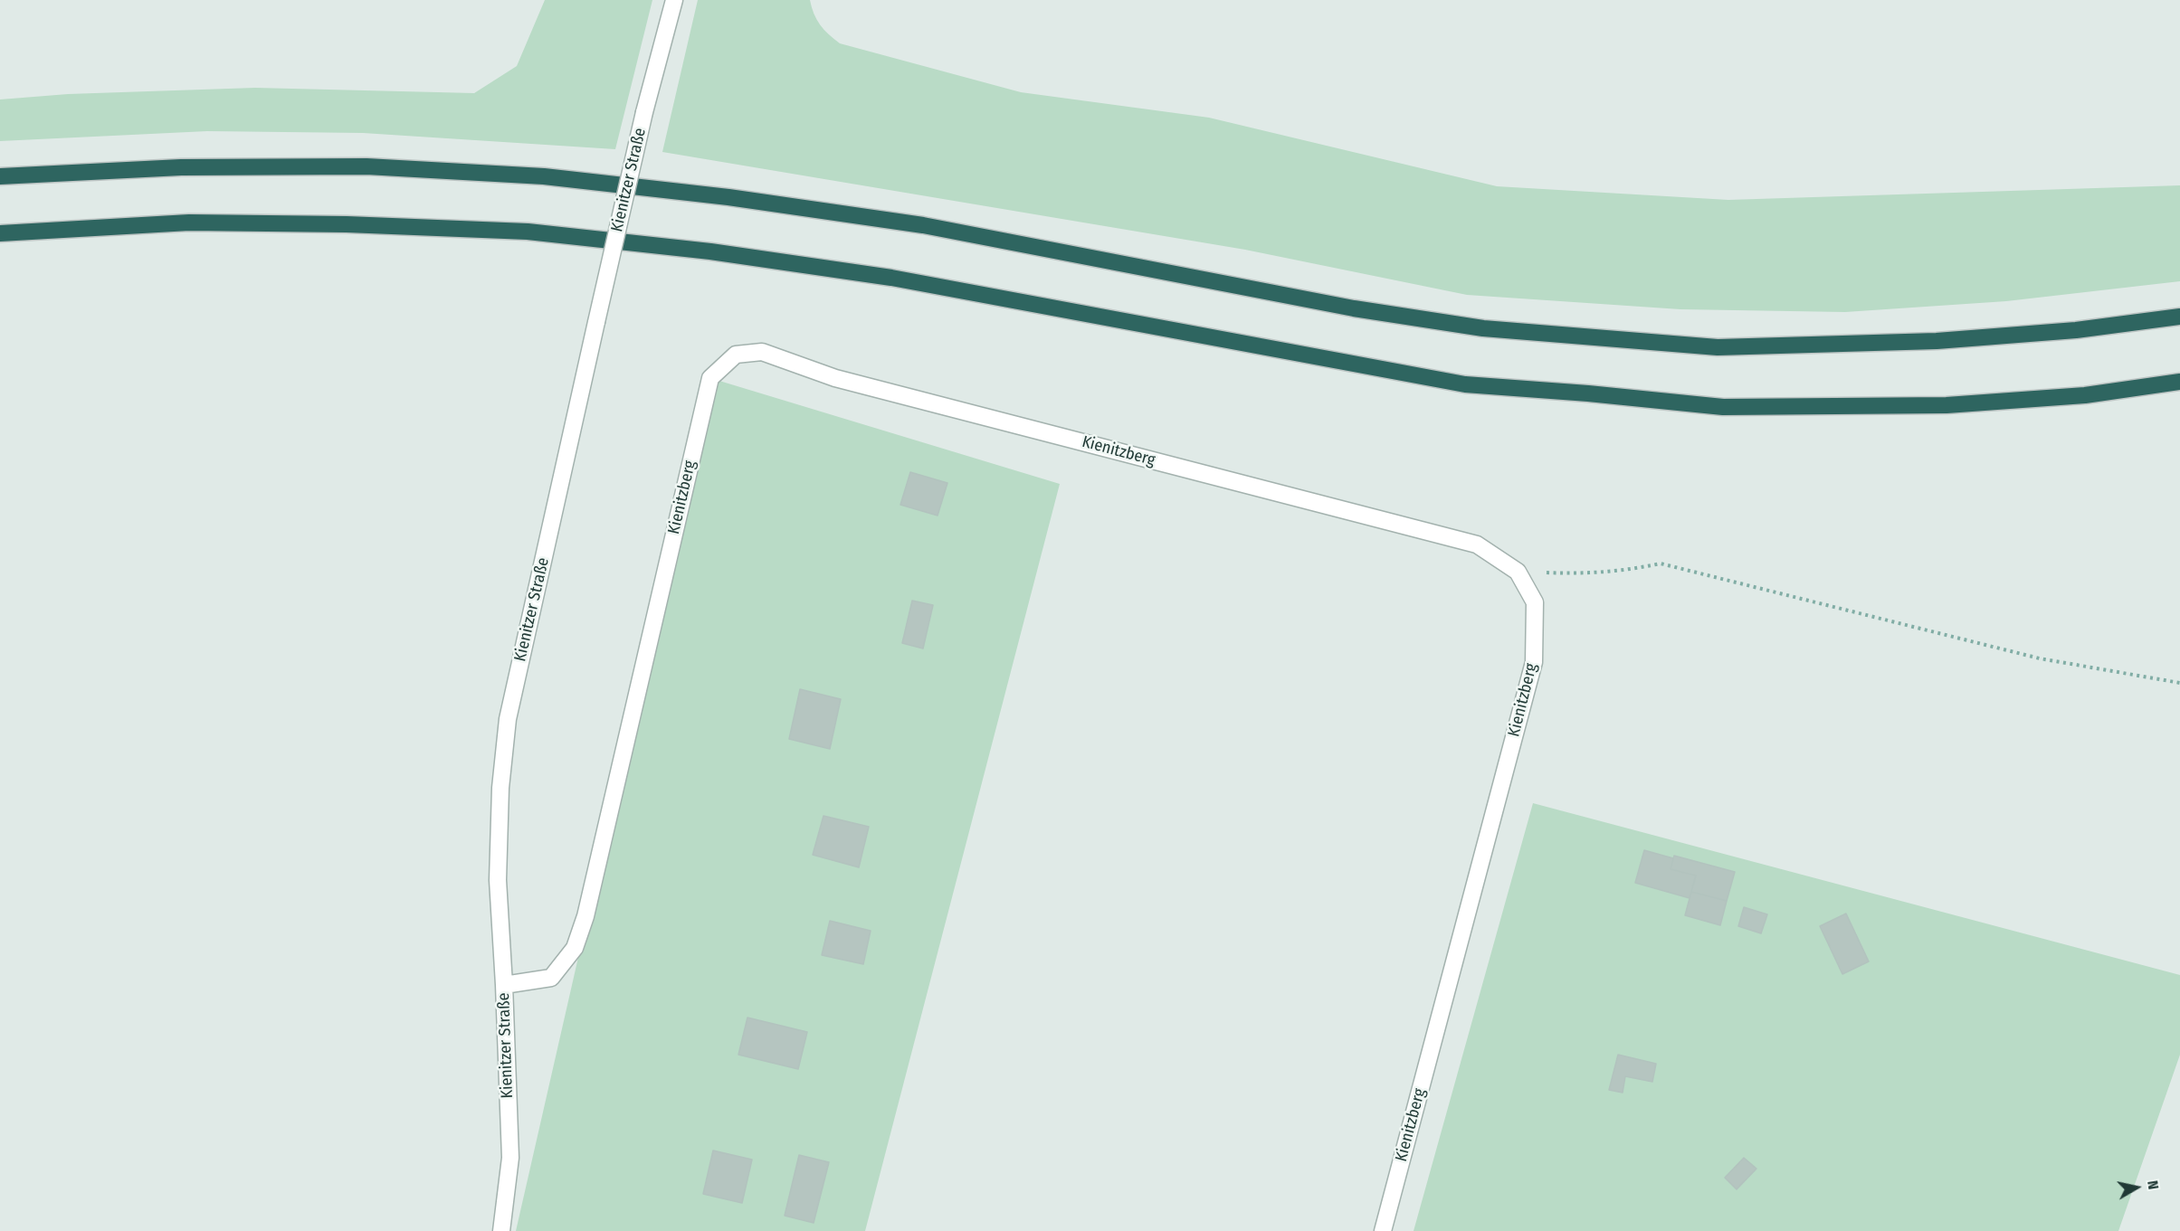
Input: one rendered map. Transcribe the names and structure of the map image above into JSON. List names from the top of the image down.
{
  "streets": {
    "street": ["Kienitzer Straße", "Kienitzberg"]
  },
  "crossings": [
    ["Kienitzer Straße", "Kienitzberg"]
  ],
  "north": "right"
}
